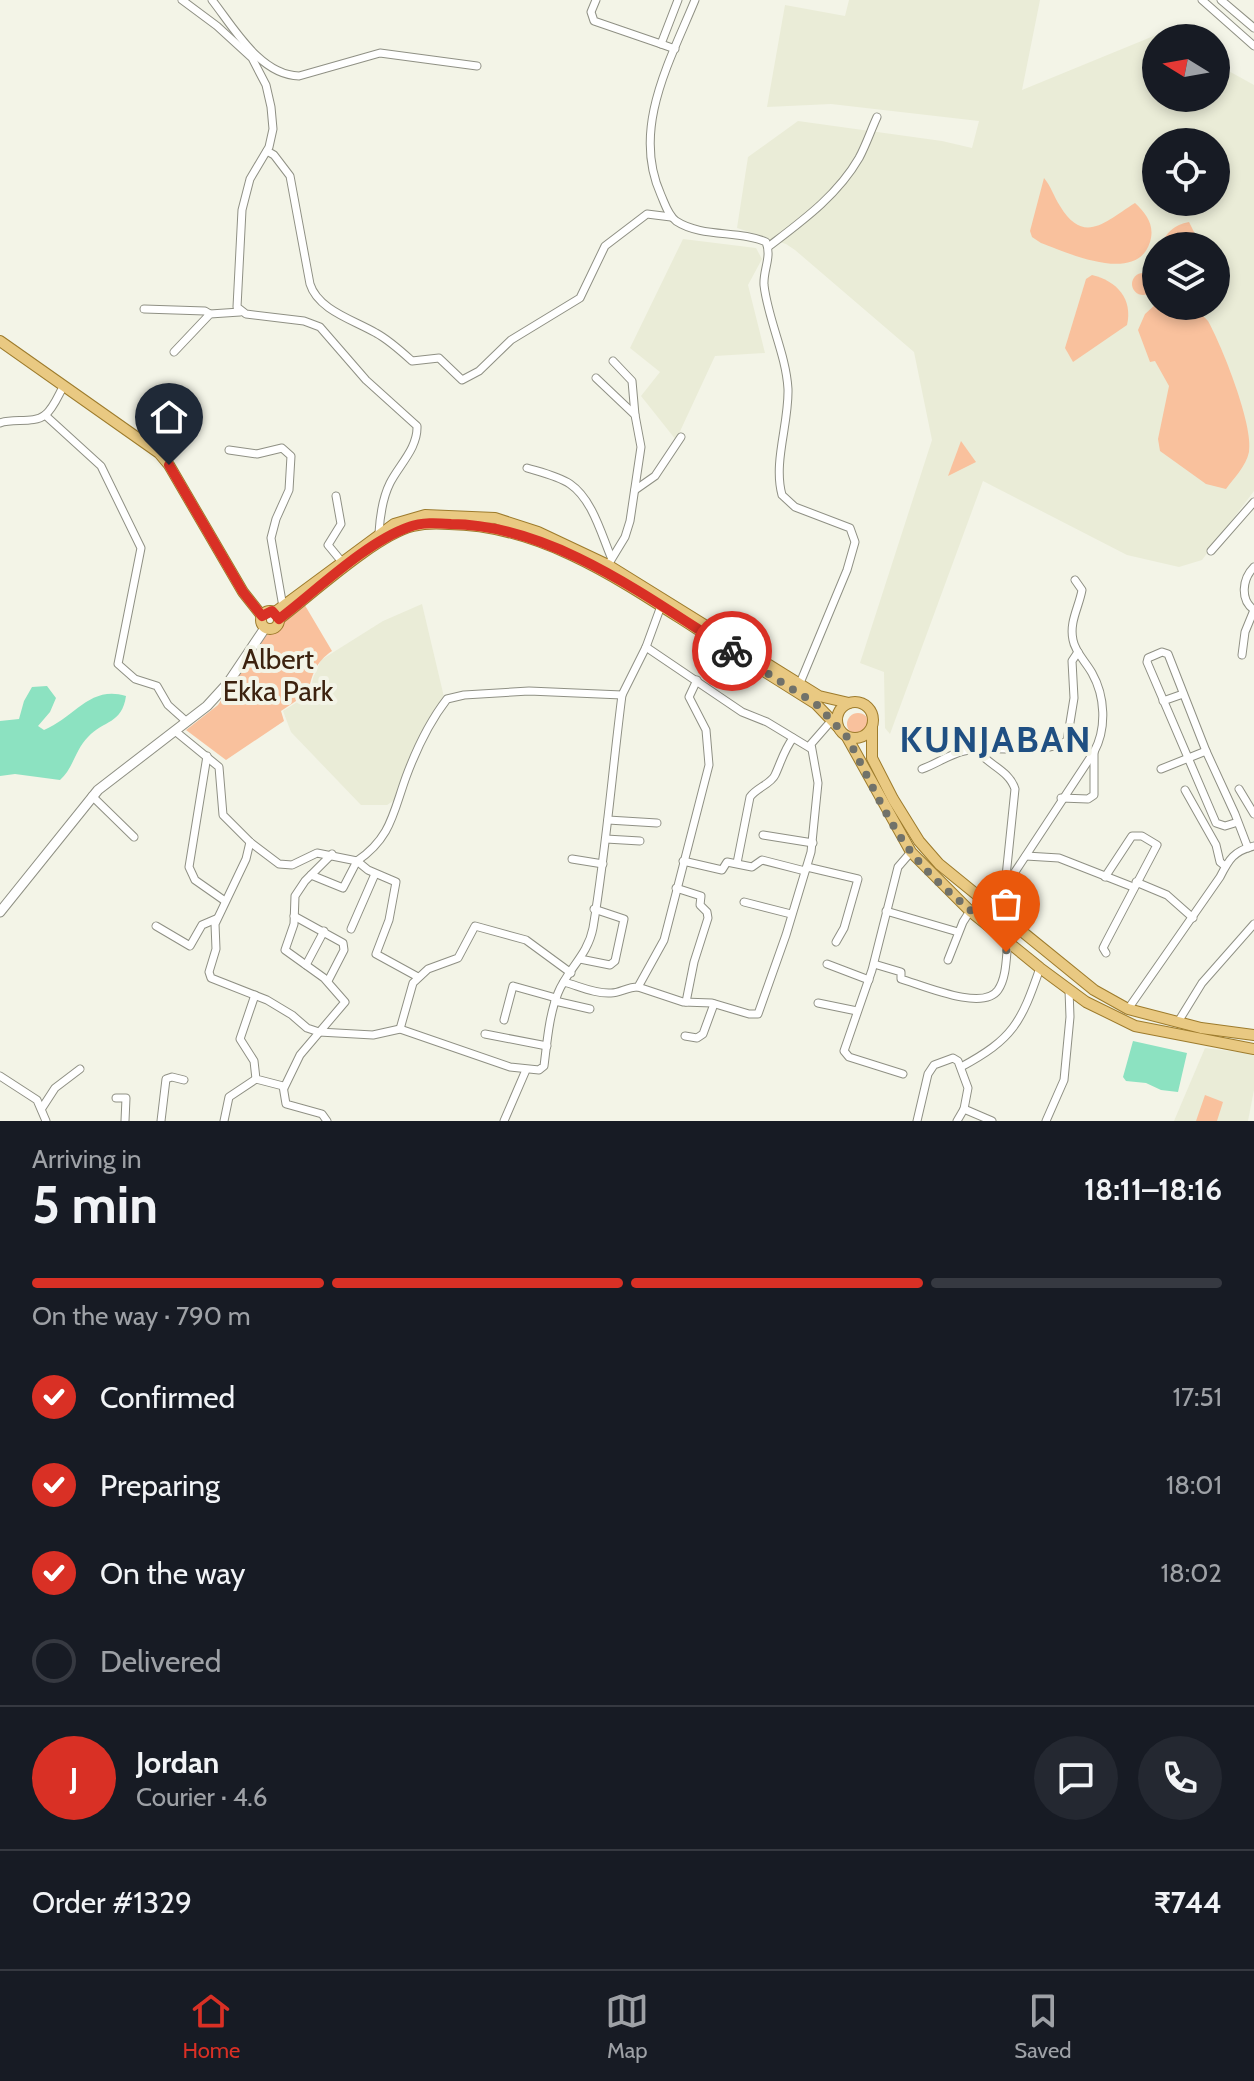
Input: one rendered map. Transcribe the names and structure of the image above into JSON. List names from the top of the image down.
{
  "districts": ["KUNJABAN"],
  "parks": ["Albert Ekka Park"],
  "north": "left",
  "page": {
    "heading": ["5 min", "Arriving in", "18:11–18:16"],
    "panel": [
      "Jordan",
      "Courier · 4.6",
      "Order #1329",
      "₹744"
    ],
    "bar": "On the way · 790 m",
    "list": [
      ["Confirmed", "17:51"],
      ["Preparing", "18:01"],
      ["On the way", "18:02"],
      "Delivered"
    ],
    "round": "J",
    "tabs": ["Home", "Map", "Saved"]
  }
}
